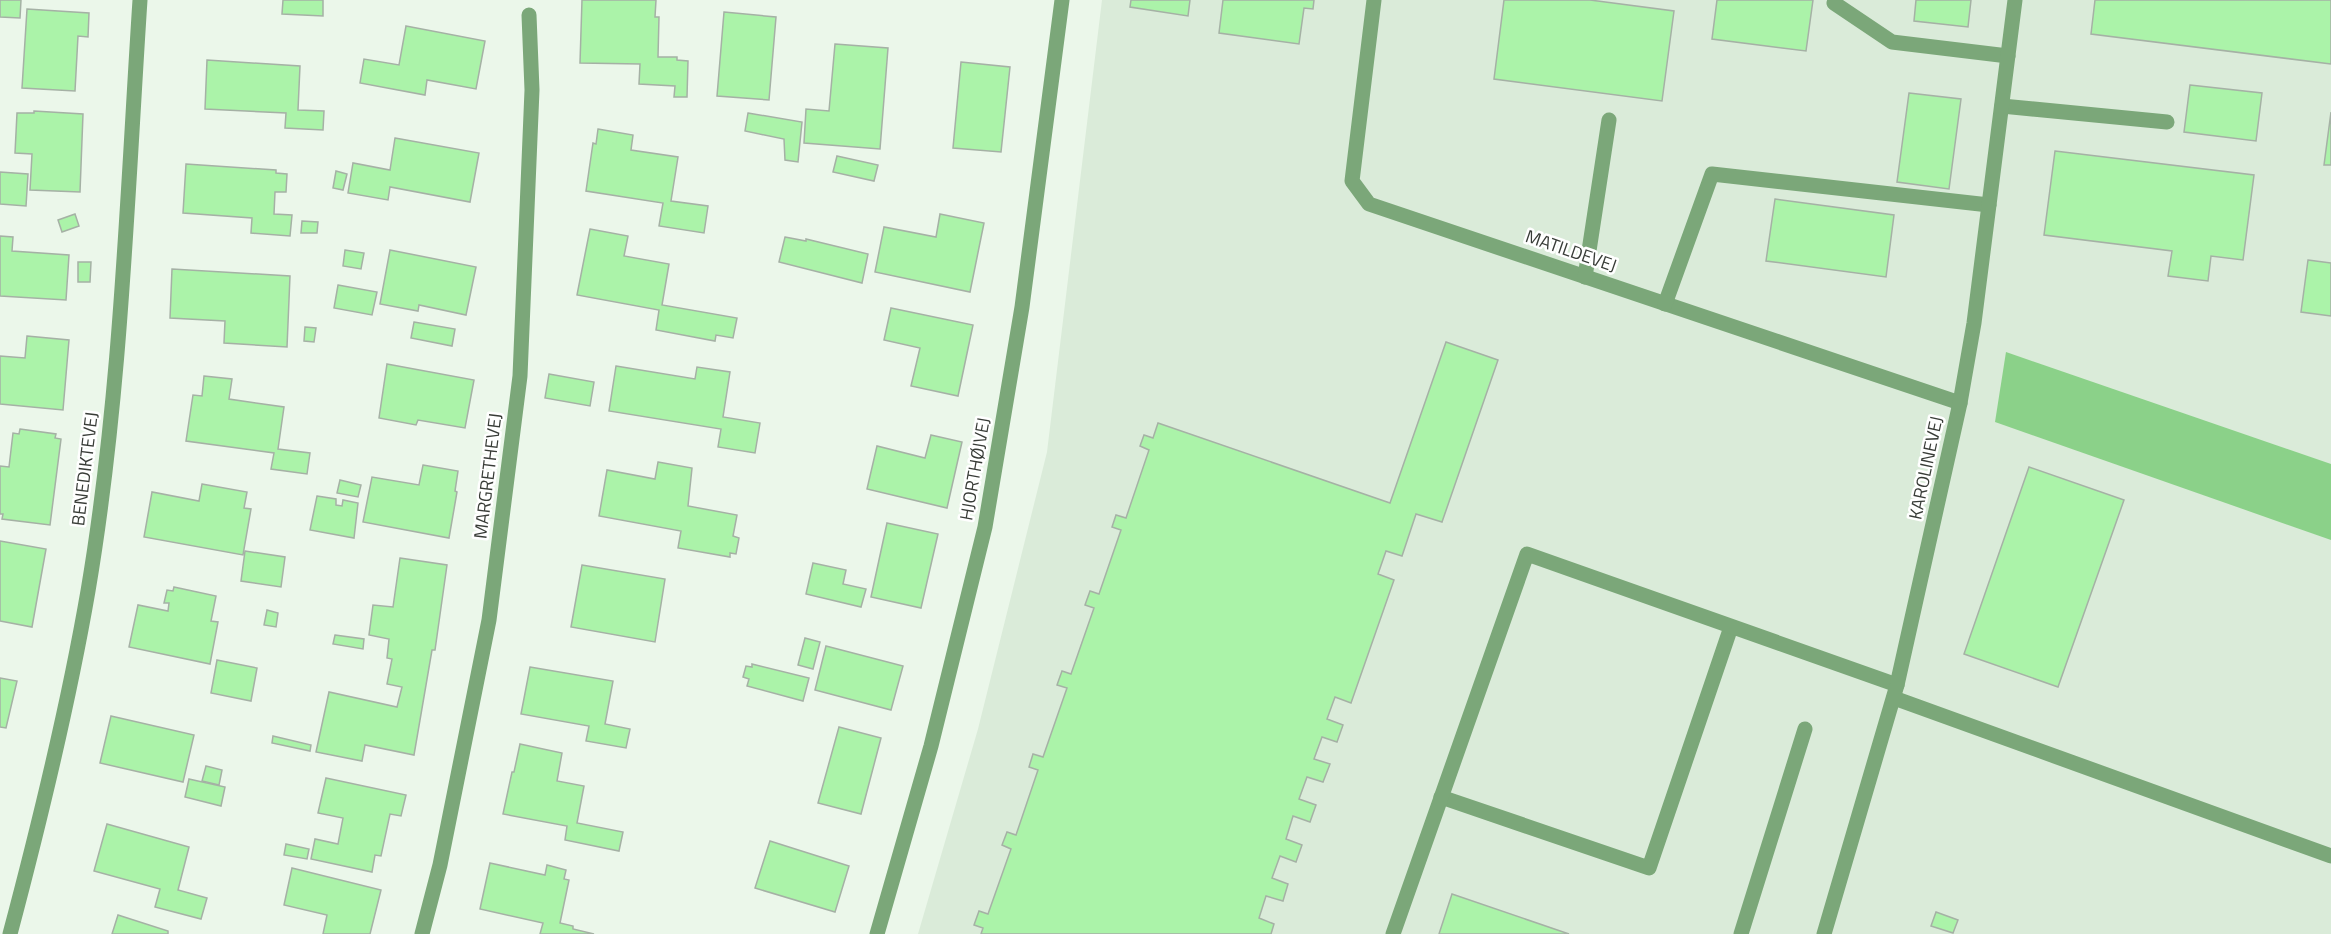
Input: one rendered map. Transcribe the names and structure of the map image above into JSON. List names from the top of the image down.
{
  "streets": {
    "street": [
      "MATILDEVEJ",
      "KAROLINEVEJ",
      "BENEDIKTEVEJ",
      "HJORTHØJVEJ",
      "MARGRETHEVEJ"
    ]
  },
  "crossings": [
    ["MATILDEVEJ", "KAROLINEVEJ"]
  ]
}
